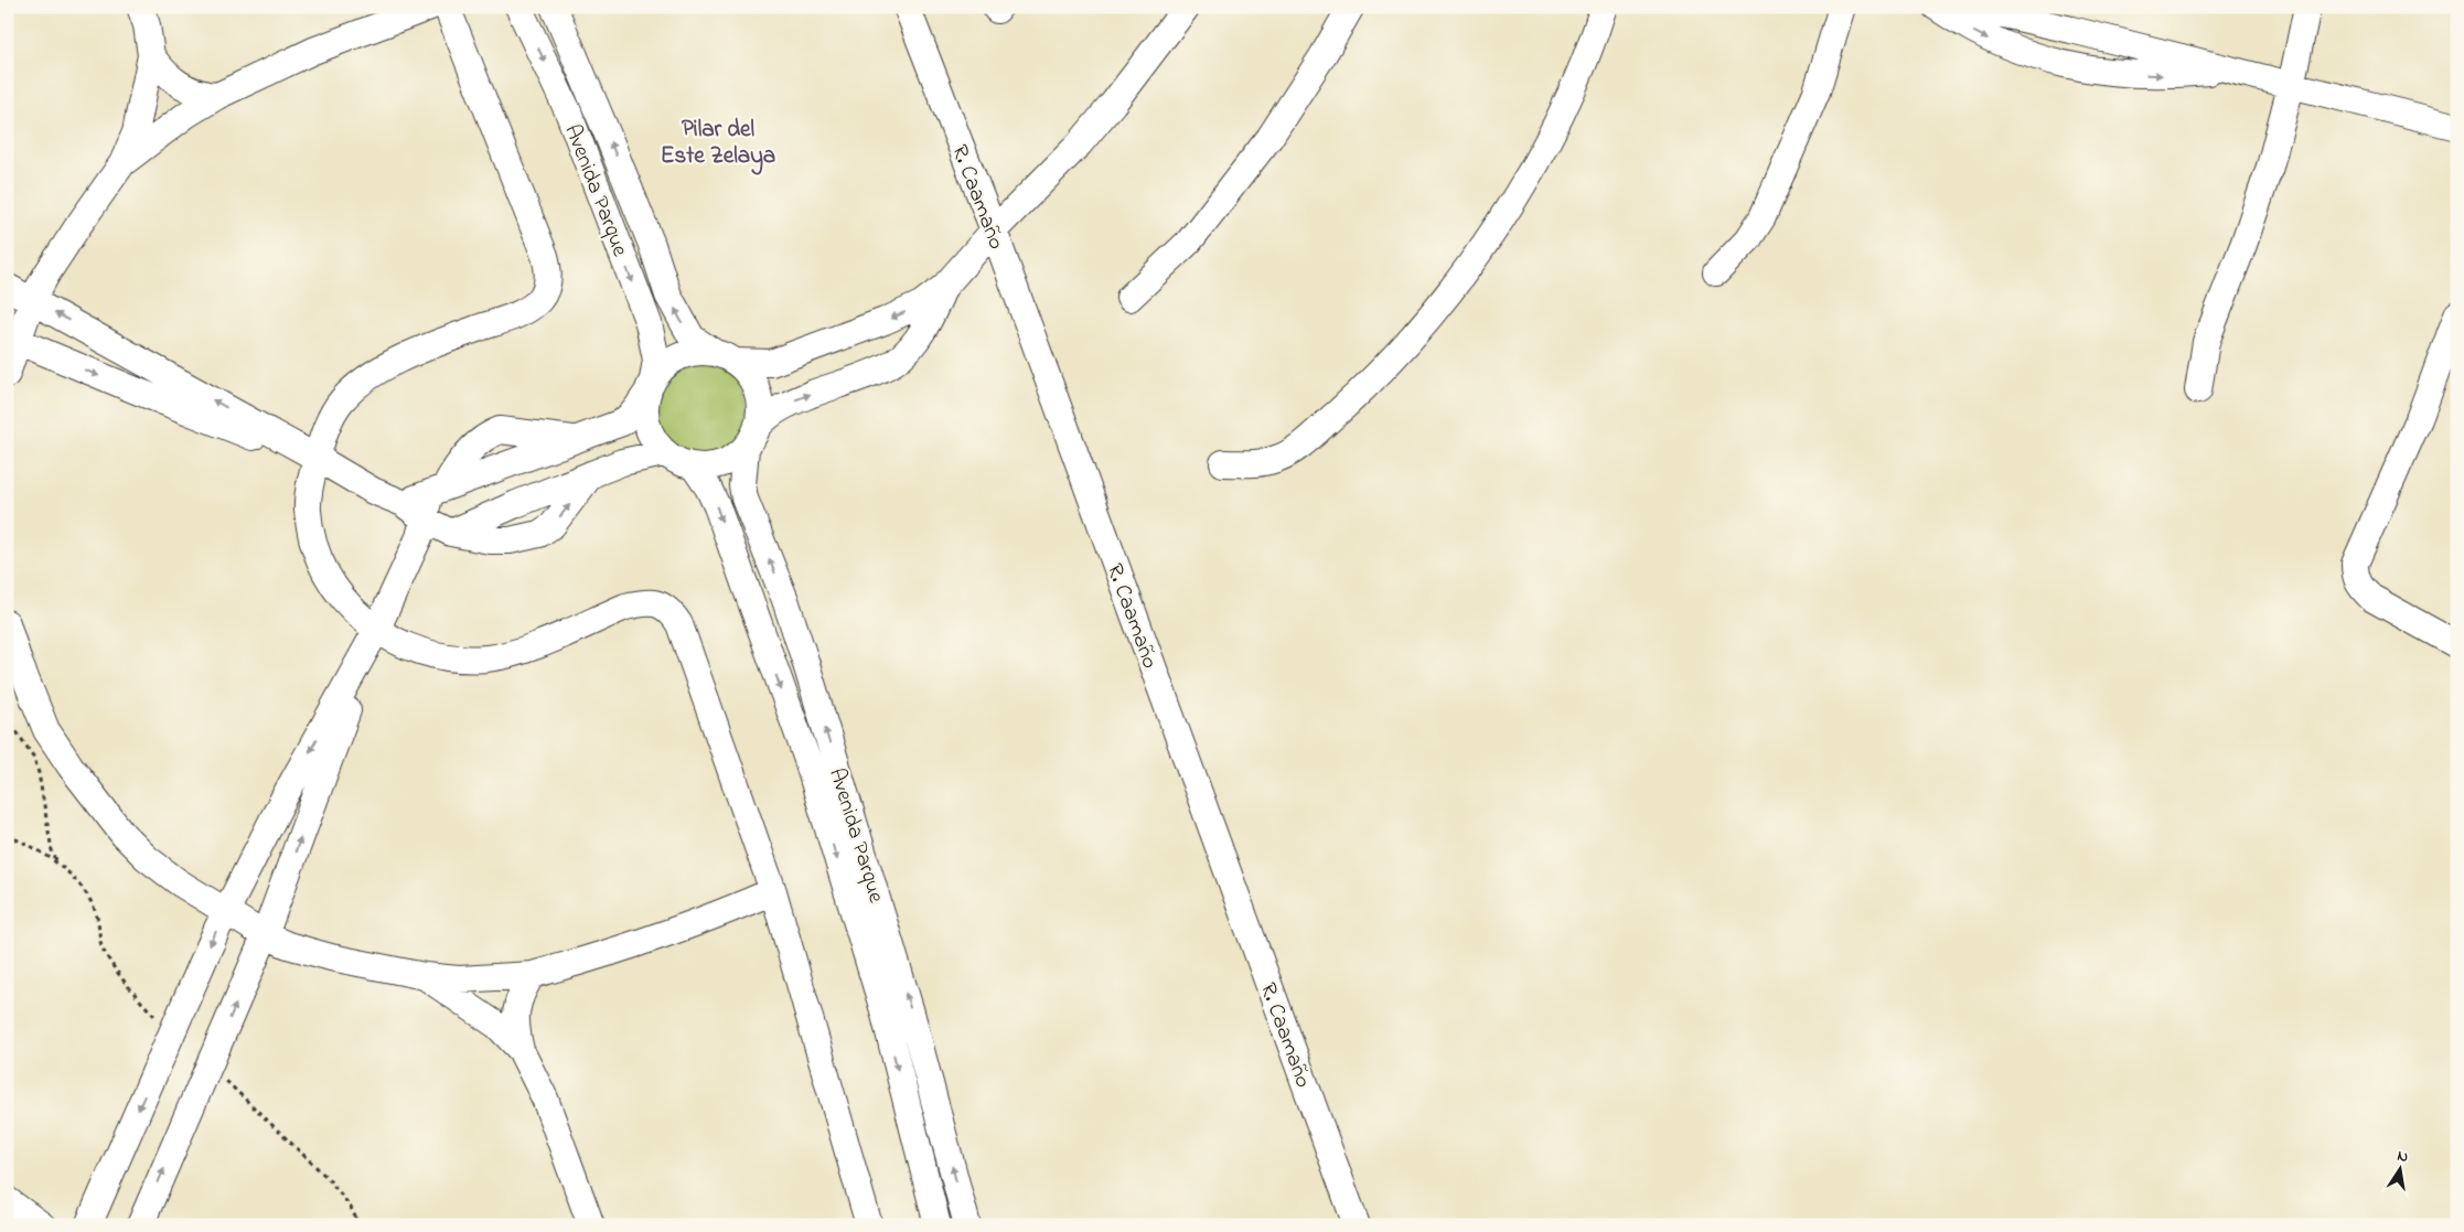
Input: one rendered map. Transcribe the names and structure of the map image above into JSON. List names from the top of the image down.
{
  "streets": {
    "street": ["Avenida Parque", "R. Caamaño"]
  },
  "districts": ["Pilar del Este Zelaya"],
  "north": "top"
}
